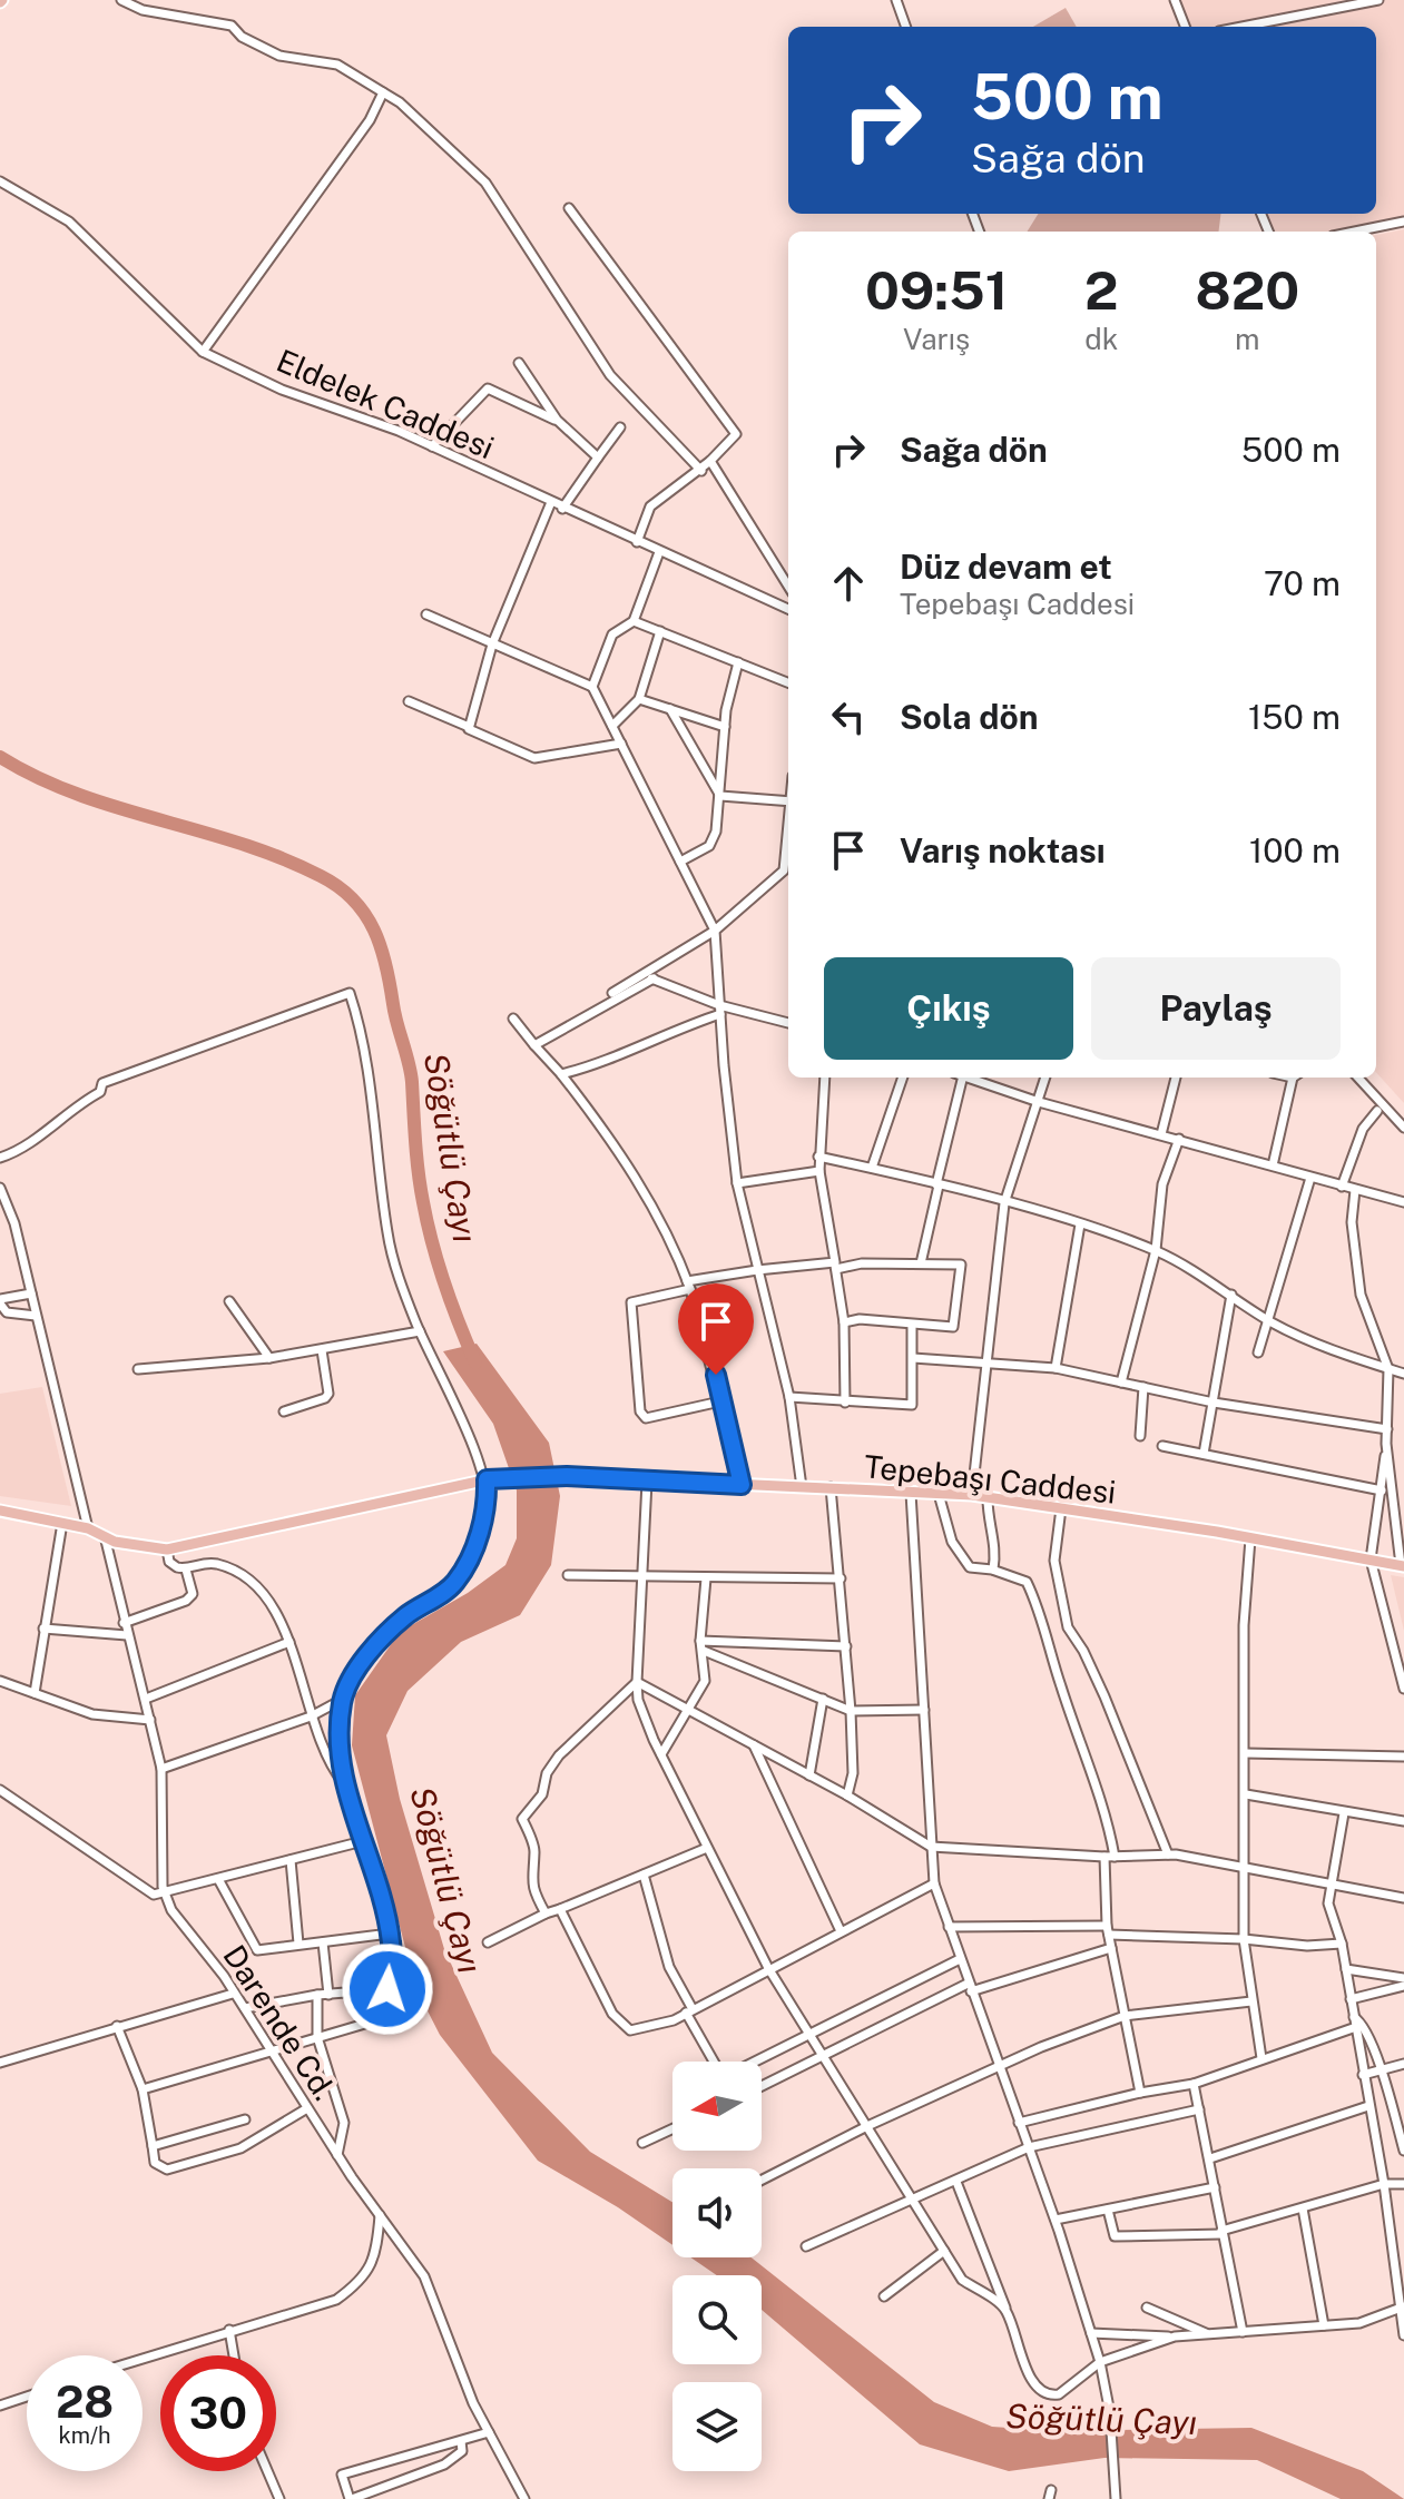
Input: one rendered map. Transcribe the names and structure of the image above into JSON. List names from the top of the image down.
{
  "streets": {
    "main road": ["Tepebaşı Caddesi"],
    "street": ["Eldelek Caddesi", "Darende Cd."]
  },
  "water": ["Söğütlü Çayı"],
  "north": "left",
  "page": {
    "turn": ["500 m", "Sağa dön"],
    "eta": [
      "09:51",
      "Varış",
      "2",
      "dk",
      "820",
      "m"
    ],
    "list": [
      {
        "name": "Sağa dön",
        "value": "500 m"
      },
      {
        "name": "Düz devam et",
        "note": "Tepebaşı Caddesi",
        "value": "70 m"
      },
      {
        "name": "Sola dön",
        "value": "150 m"
      },
      {
        "name": "Varış noktası",
        "value": "100 m"
      }
    ],
    "buttons": ["Çıkış", "Paylaş"],
    "speed": "28 km/h",
    "limit": "30"
  }
}
